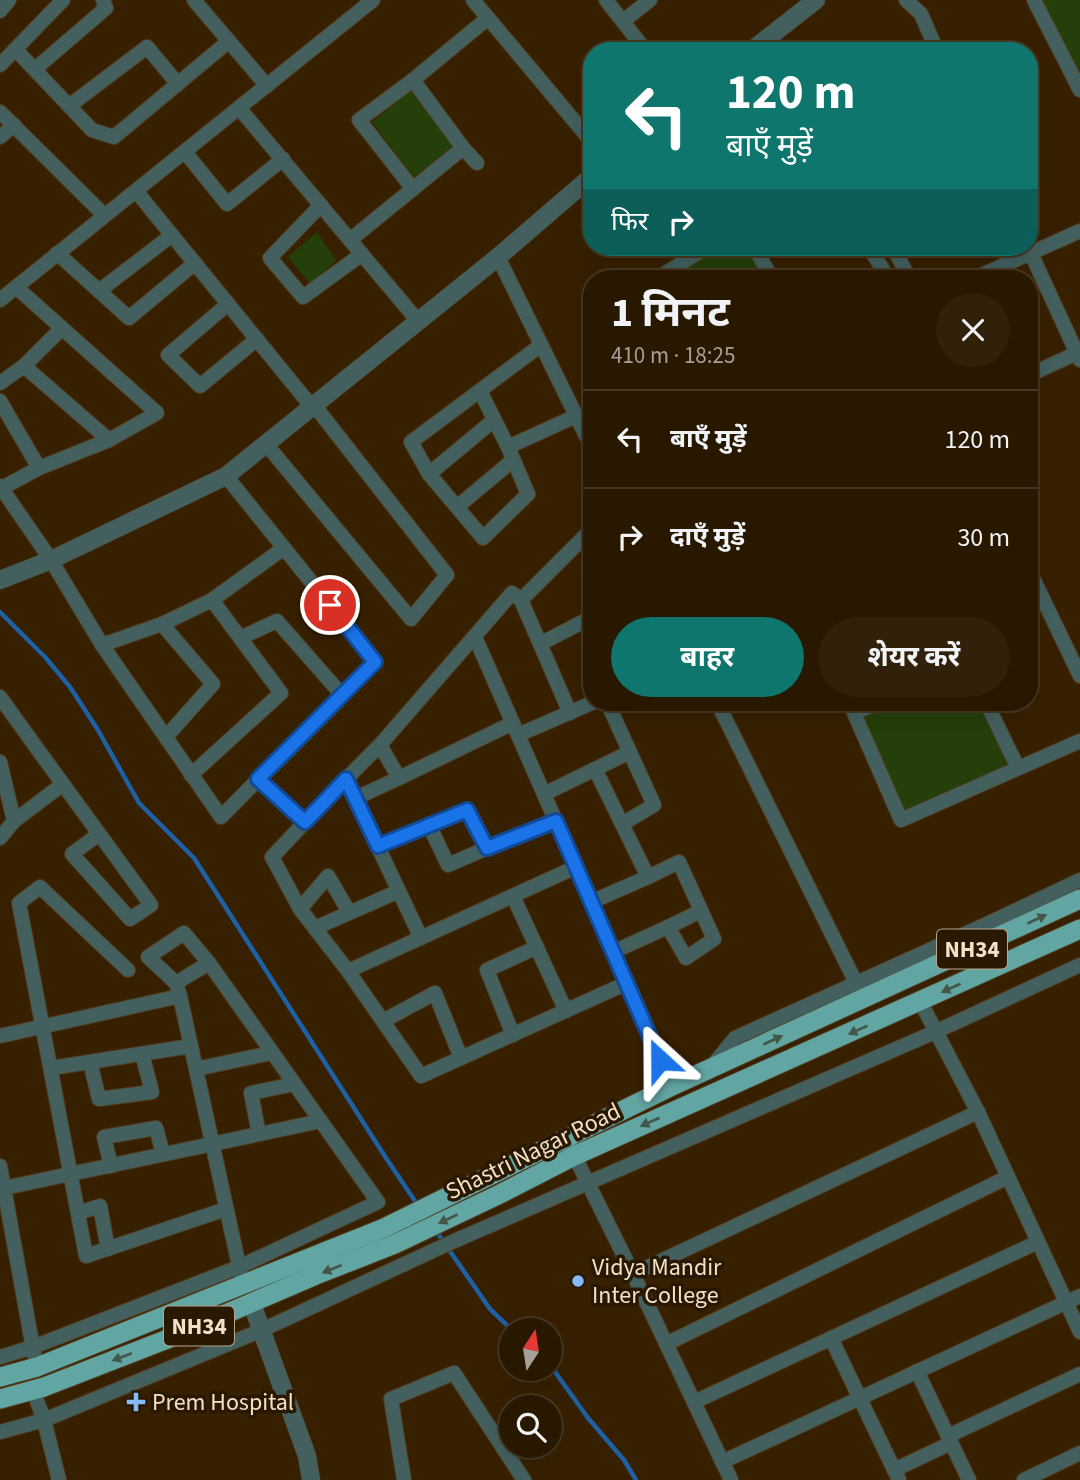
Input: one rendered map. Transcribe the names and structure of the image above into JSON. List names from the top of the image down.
{
  "streets": {
    "highway": ["NH34", "Shastri Nagar Road"]
  },
  "crossings": [
    ["NH34", "Shastri Nagar Road"]
  ],
  "places": {
    "other": ["Vidya Mandir Inter College"],
    "health": ["Prem Hospital"]
  },
  "north": "top",
  "page": {
    "turn": ["120 m", "बाएँ मुड़ें"],
    "then": "फिर",
    "heading": ["1 मिनट", "410 m · 18:25"],
    "list": [
      {
        "name": "बाएँ मुड़ें",
        "value": "120 m"
      },
      {
        "name": "दाएँ मुड़ें",
        "value": "30 m"
      }
    ],
    "buttons": ["बाहर", "शेयर करें"]
  }
}
